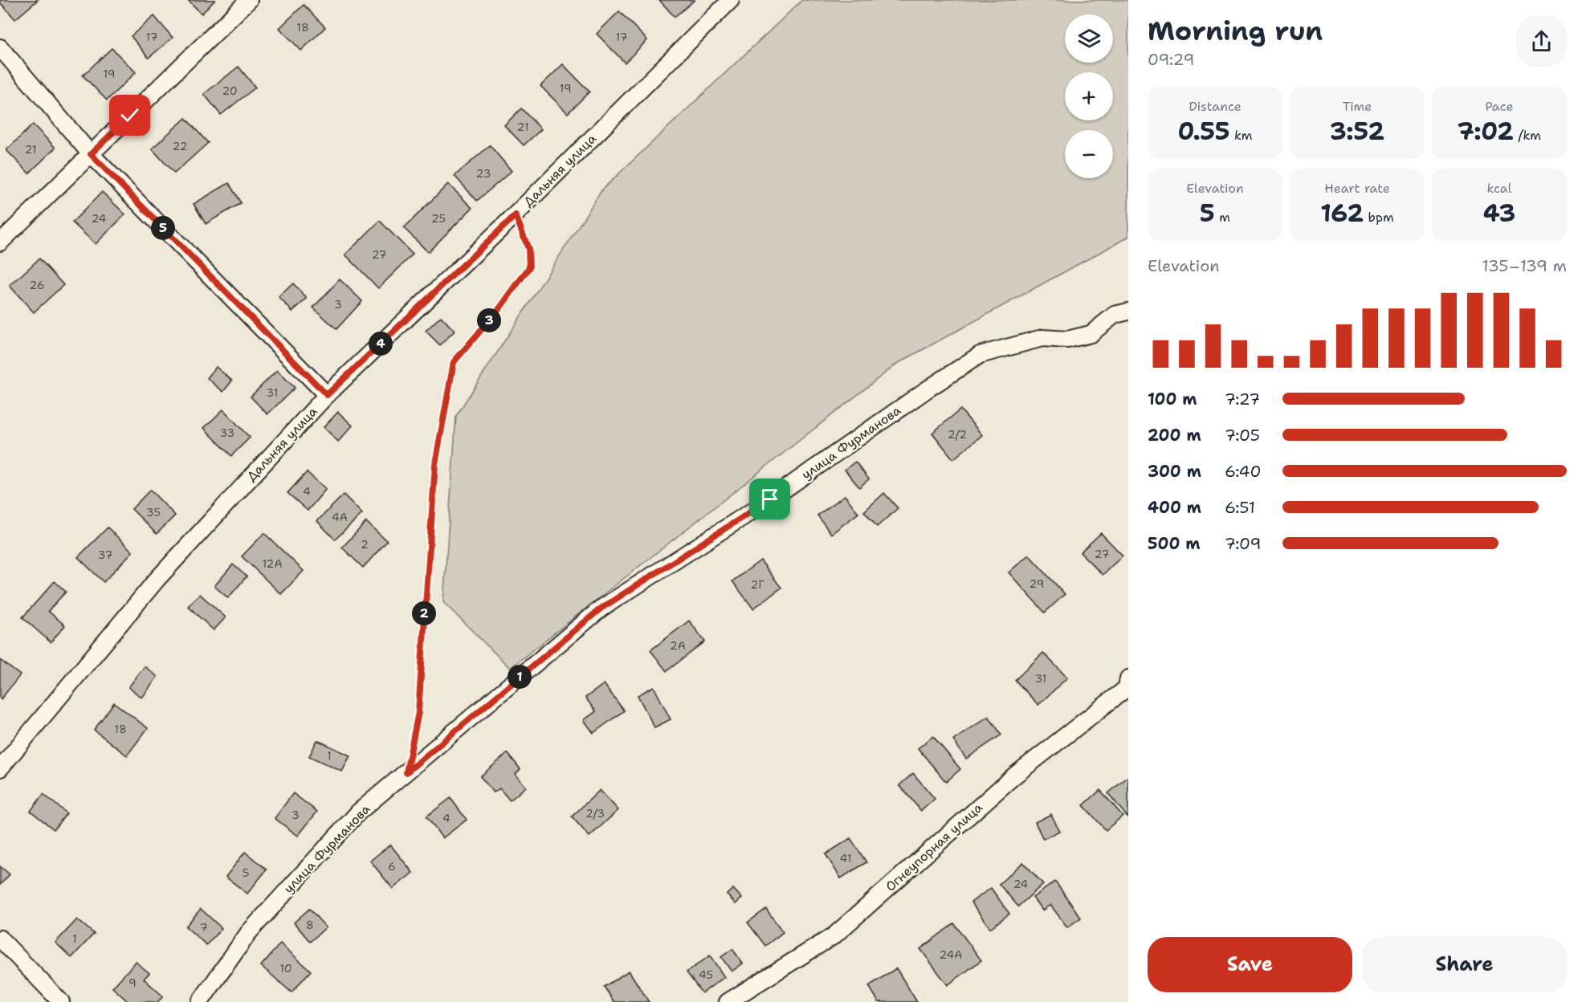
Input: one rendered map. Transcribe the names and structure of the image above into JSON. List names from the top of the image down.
{
  "streets": {
    "street": ["Дальняя улица", "улица Фурманова", "Огнеупорная улица"]
  },
  "house_numbers": [
    "18",
    "17",
    "17",
    "19",
    "19",
    "20",
    "21",
    "22",
    "21",
    "23",
    "24",
    "25",
    "27",
    "26",
    "3",
    "31",
    "33",
    "2/2",
    "4",
    "35",
    "4А",
    "2",
    "27",
    "37",
    "12А",
    "29",
    "2Г",
    "2А",
    "31",
    "18",
    "1",
    "2/3",
    "3",
    "4",
    "41",
    "6",
    "5",
    "24",
    "8",
    "7",
    "1",
    "24А",
    "10",
    "45",
    "9"
  ],
  "page": {
    "heading": ["Morning run", "09:29"],
    "map_buttons": ["+", "−"],
    "stats": [
      ["Distance", "0.55 km"],
      ["Time", "3:52"],
      ["Pace", "7:02 /km"],
      ["Elevation", "5 m"],
      ["Heart rate", "162 bpm"],
      ["kcal", "43"]
    ],
    "pins": [
      "5",
      "3",
      "4",
      "2",
      "1"
    ],
    "chart": ["Elevation", "135–139 m"],
    "list": [
      {
        "name": "100 m",
        "note": "7:27"
      },
      {
        "name": "200 m",
        "note": "7:05"
      },
      {
        "name": "300 m",
        "note": "6:40"
      },
      {
        "name": "400 m",
        "note": "6:51"
      },
      {
        "name": "500 m",
        "note": "7:09"
      }
    ],
    "buttons": ["Save", "Share"]
  }
}
